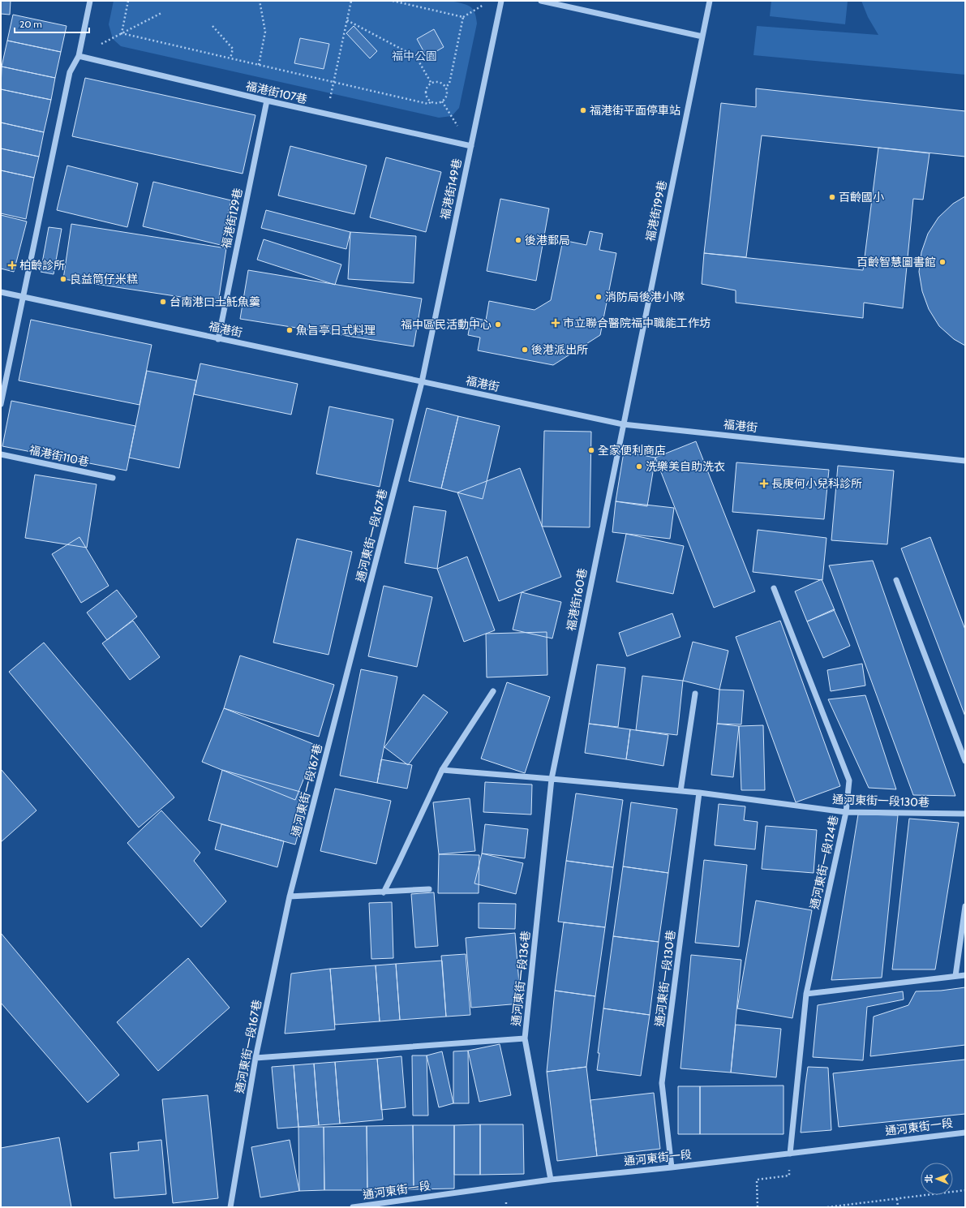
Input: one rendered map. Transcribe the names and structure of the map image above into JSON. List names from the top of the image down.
{
  "streets": {
    "street": [
      "福港街107巷",
      "福港街149巷",
      "福港街199巷",
      "福港街129巷",
      "福港街",
      "福港街110巷",
      "通河東街一段167巷",
      "福港街160巷",
      "通河東街一段130巷",
      "通河東街一段124巷",
      "通河東街一段136巷",
      "通河東街一段"
    ]
  },
  "crossings": [
    ["福港街107巷", "福港街149巷"],
    ["福港街107巷", "福港街129巷"],
    ["福港街149巷", "福港街"],
    ["福港街149巷", "通河東街一段167巷"],
    ["福港街199巷", "福港街"],
    ["福港街199巷", "福港街160巷"],
    ["福港街129巷", "福港街"],
    ["福港街", "通河東街一段167巷"],
    ["福港街", "福港街160巷"],
    ["福港街160巷", "通河東街一段130巷"],
    ["福港街160巷", "通河東街一段136巷"],
    ["通河東街一段130巷", "通河東街一段124巷"],
    ["通河東街一段130巷", "通河東街一段136巷"],
    ["通河東街一段130巷", "通河東街一段"],
    ["通河東街一段124巷", "通河東街一段"],
    ["通河東街一段136巷", "通河東街一段"]
  ],
  "parks": ["福中公園"],
  "places": {
    "other": [
      "福港街平面停車站",
      "百齡國小",
      "後港郵局",
      "百齡智慧圖書館",
      "良益筒仔米糕",
      "消防局後港小隊",
      "台南港口土魠魚羹",
      "福中區民活動中心",
      "魚旨亭日式料理",
      "後港派出所",
      "全家便利商店",
      "洗樂美自助洗衣"
    ],
    "health": ["柏齡診所", "市立聯合醫院福中職能工作坊", "長庚何小兒科診所"]
  },
  "scale_bar": "20 m",
  "north": "left"
}
